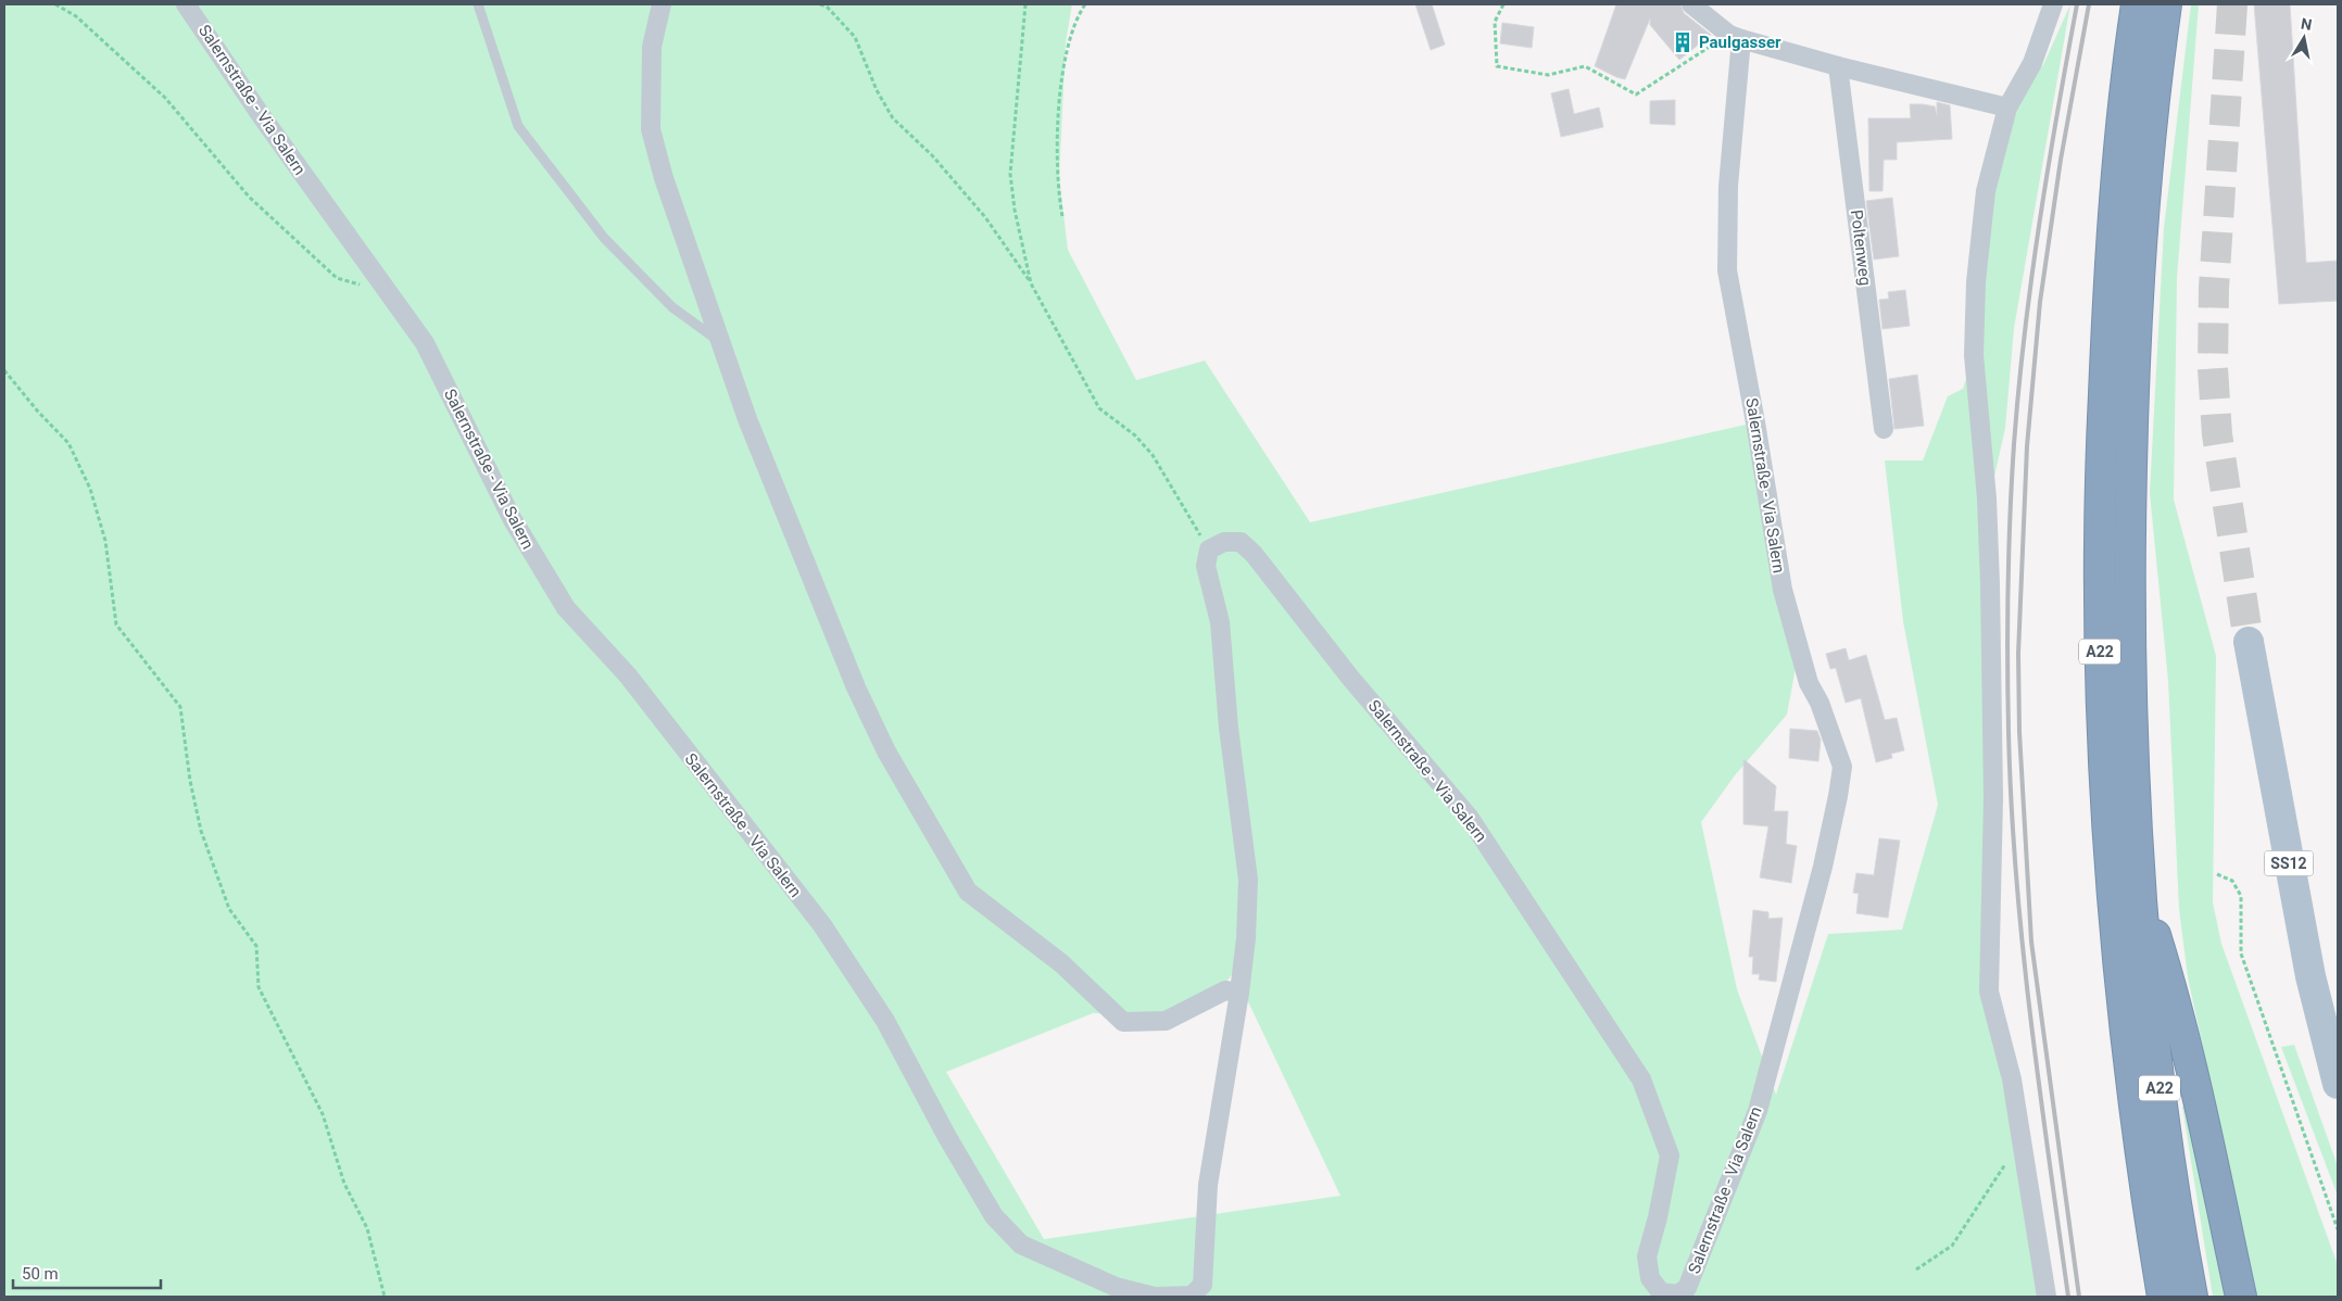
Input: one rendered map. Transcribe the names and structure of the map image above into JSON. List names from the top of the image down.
{
  "streets": {
    "highway": ["A22"],
    "main road": ["SS12"],
    "street": ["Salernstraße - Via Salern", "Poltenweg"]
  },
  "places": {
    "building": ["Paulgasser"]
  },
  "scale_bar": "50 m",
  "north": "top"
}
